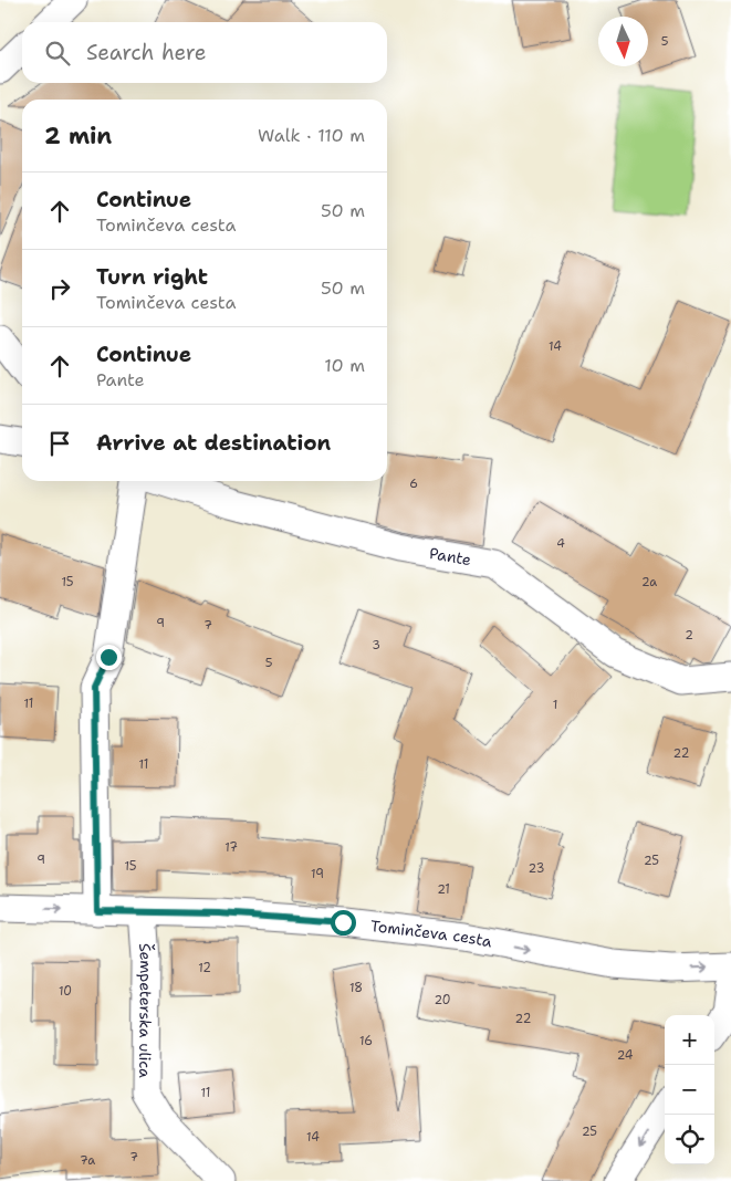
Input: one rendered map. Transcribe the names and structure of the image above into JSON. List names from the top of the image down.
{
  "streets": {
    "street": ["Pante", "Tominčeva cesta", "Šempeterska ulica"]
  },
  "crossings": [
    ["Tominčeva cesta", "Šempeterska ulica"]
  ],
  "one_way": ["Tominčeva cesta"],
  "house_numbers": [
    "5",
    "14",
    "6",
    "4",
    "15",
    "2a",
    "9",
    "7",
    "2",
    "3",
    "5",
    "11",
    "1",
    "22",
    "11",
    "17",
    "9",
    "25",
    "15",
    "23",
    "19",
    "21",
    "12",
    "18",
    "10",
    "20",
    "22",
    "16",
    "24",
    "11",
    "25",
    "14",
    "7",
    "7a"
  ],
  "north": "bottom",
  "page": {
    "search": "Search here",
    "heading": ["2 min", "Walk · 110 m"],
    "list": [
      ["Continue", "Tominčeva cesta", "50 m"],
      ["Turn right", "Tominčeva cesta", "50 m"],
      ["Continue", "Pante", "10 m"],
      "Arrive at destination"
    ],
    "map_buttons": ["+", "−"]
  }
}
